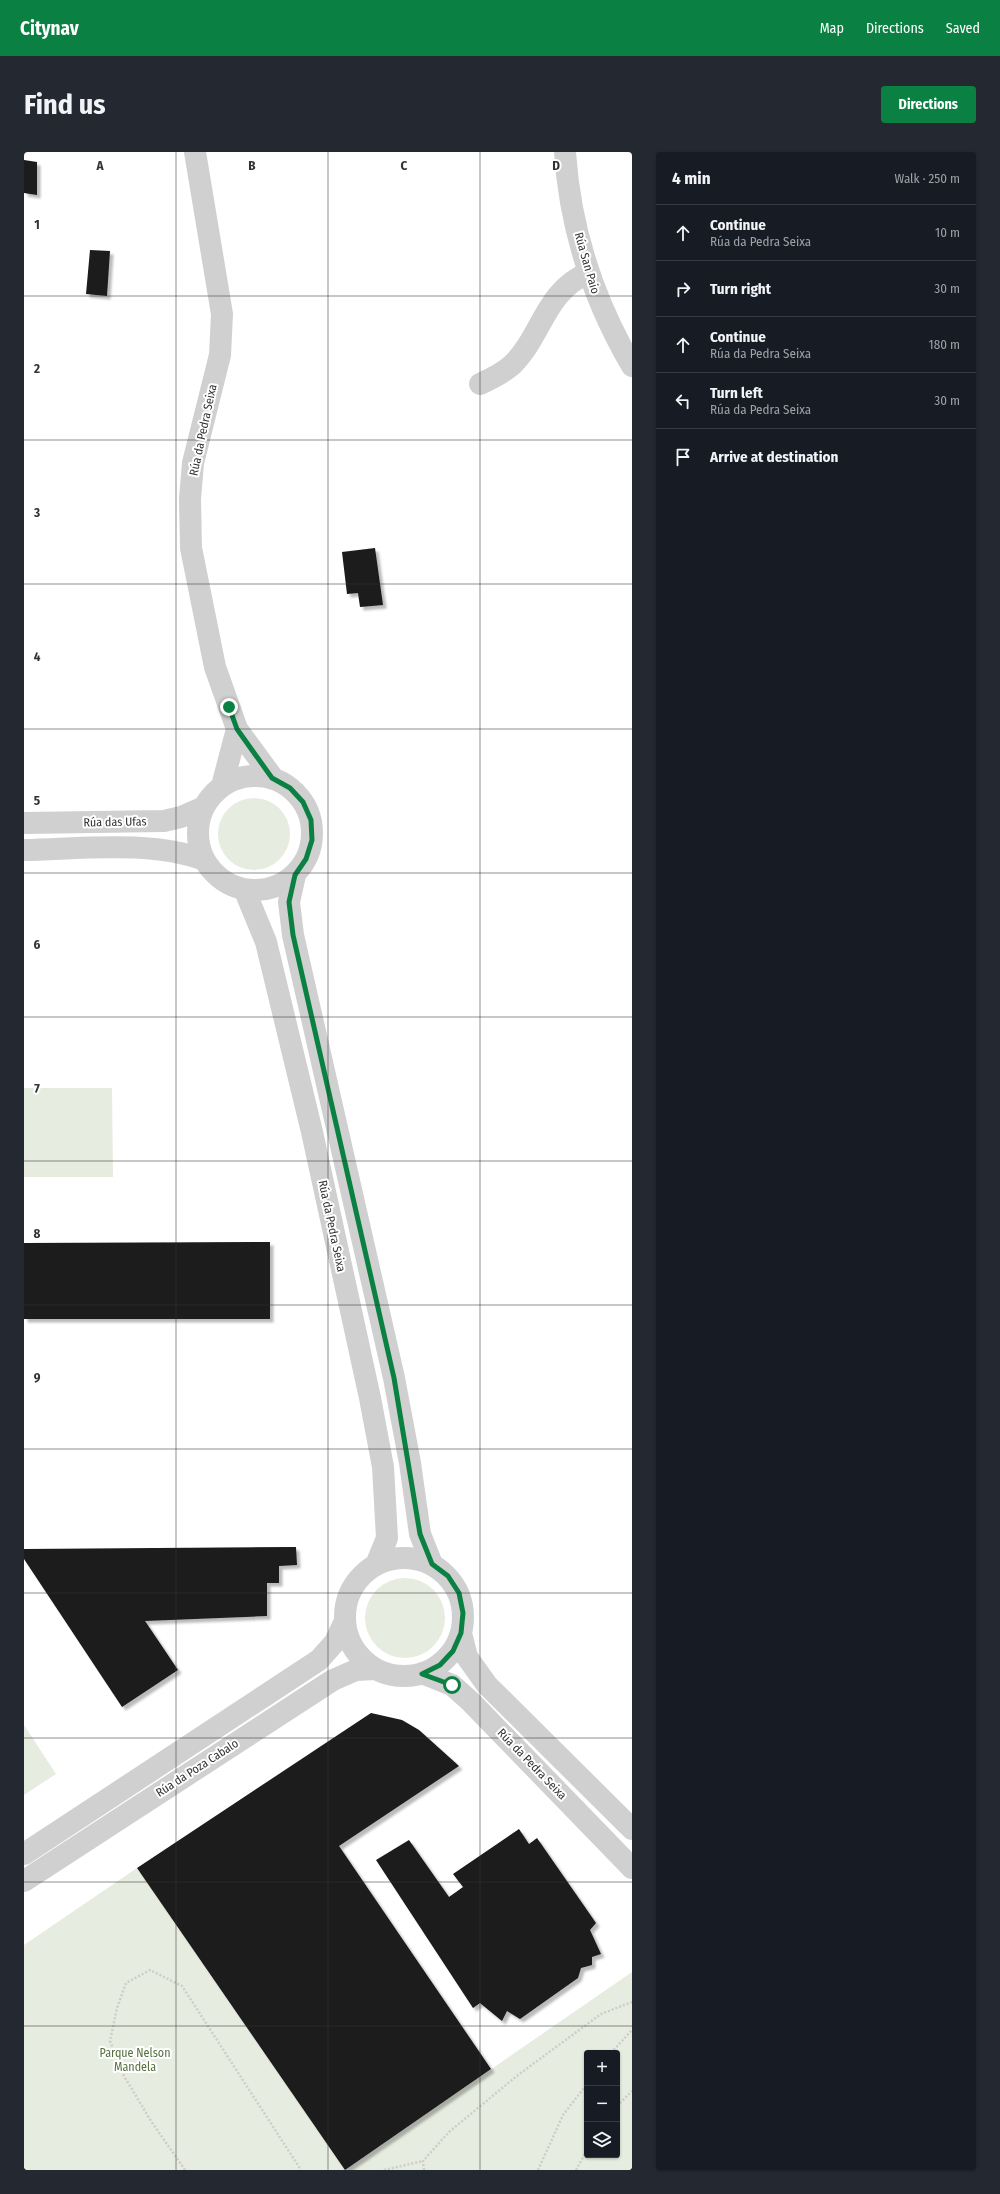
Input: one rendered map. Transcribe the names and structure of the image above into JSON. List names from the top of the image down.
{
  "streets": {
    "street": [
      "Rúa San Paio",
      "Rúa da Pedra Seixa",
      "Rúa das Ufas",
      "Rúa da Poza Cabalo"
    ]
  },
  "crossings": [
    ["Rúa da Pedra Seixa", "Rúa das Ufas"],
    ["Rúa da Pedra Seixa", "Rúa da Poza Cabalo"]
  ],
  "parks": ["Parque Nelson Mandela"],
  "page": {
    "header": "Citynav",
    "nav": ["Map", "Directions", "Saved"],
    "buttons": "Directions",
    "title": "Find us",
    "heading": ["4 min", "Walk · 250 m"],
    "list": [
      ["Continue", "Rúa da Pedra Seixa", "10 m"],
      ["Turn right", "30 m"],
      ["Continue", "Rúa da Pedra Seixa", "180 m"],
      ["Turn left", "Rúa da Pedra Seixa", "30 m"],
      "Arrive at destination"
    ],
    "map_buttons": ["+", "−"]
  },
  "grid": {
    "columns": [
      "A",
      "B",
      "C",
      "D"
    ],
    "rows": [
      "1",
      "2",
      "3",
      "4",
      "5",
      "6",
      "7",
      "8",
      "9"
    ]
  }
}
